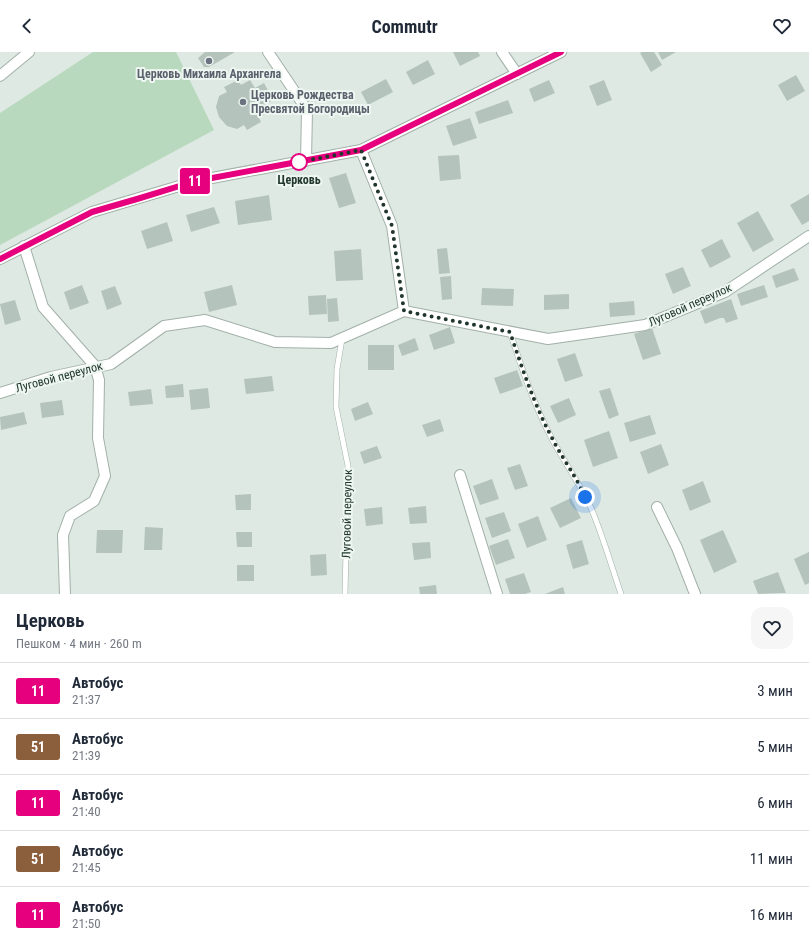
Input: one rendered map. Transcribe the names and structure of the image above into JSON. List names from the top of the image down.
{
  "streets": {
    "street": ["Луговой переулок"]
  },
  "places": ["Церковь Михаила Архангела", "Церковь Рождества Пресвятой Богородицы", "Церковь"],
  "lines": ["bus line 11"],
  "page": {
    "header": "Commutr",
    "on_map": "11",
    "heading": ["Церковь", "Пешком · 4 мин · 260 m"],
    "list": [
      {
        "mark": "11",
        "name": "Автобус",
        "note": "21:37",
        "value": "3 мин"
      },
      {
        "mark": "51",
        "name": "Автобус",
        "note": "21:39",
        "value": "5 мин"
      },
      {
        "mark": "11",
        "name": "Автобус",
        "note": "21:40",
        "value": "6 мин"
      },
      {
        "mark": "51",
        "name": "Автобус",
        "note": "21:45",
        "value": "11 мин"
      },
      {
        "mark": "11",
        "name": "Автобус",
        "note": "21:50",
        "value": "16 мин"
      }
    ]
  }
}
